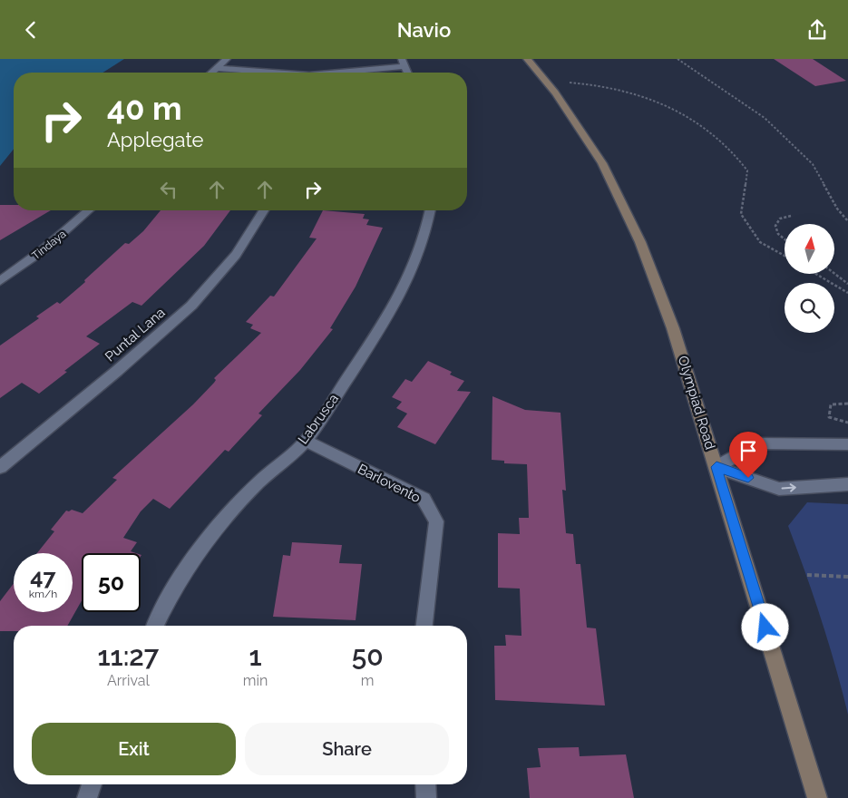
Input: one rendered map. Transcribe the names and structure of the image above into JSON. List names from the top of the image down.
{
  "streets": {
    "main road": ["Olympiad Road"],
    "street": [
      "Tindaya",
      "Puntal Lana",
      "Labrusca",
      "Barlovento"
    ]
  },
  "crossings": [
    ["Labrusca", "Barlovento"]
  ],
  "north": "top",
  "page": {
    "header": "Navio",
    "turn": ["40 m", "Applegate"],
    "speed": "47 km/h",
    "limit": "50",
    "eta": [
      "11:27",
      "Arrival",
      "1",
      "min",
      "50",
      "m"
    ],
    "buttons": ["Exit", "Share"]
  }
}
